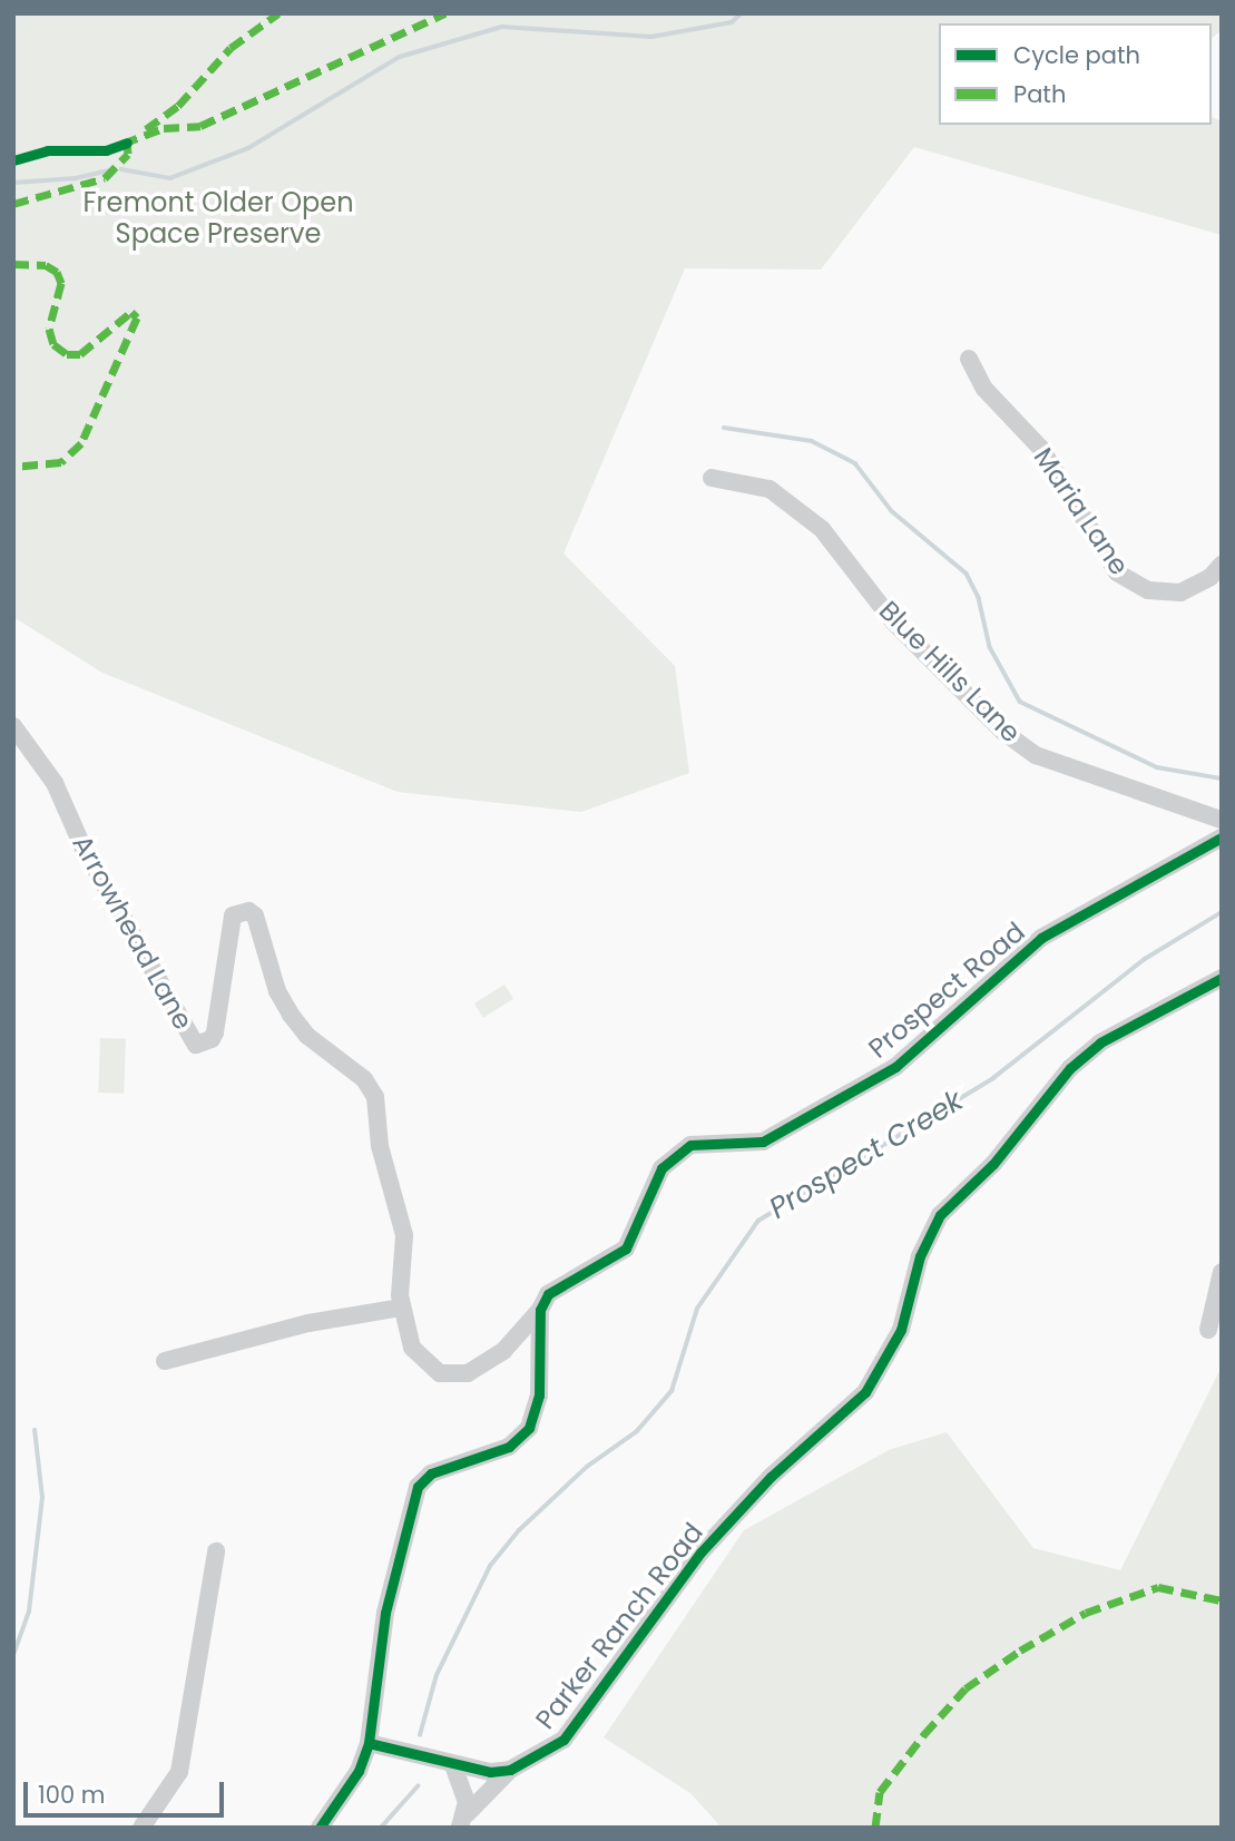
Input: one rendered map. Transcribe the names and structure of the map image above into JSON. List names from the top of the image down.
{
  "streets": {
    "street": [
      "Maria Lane",
      "Blue Hills Lane",
      "Arrowhead Lane",
      "Prospect Road",
      "Parker Ranch Road"
    ]
  },
  "crossings": [
    ["Arrowhead Lane", "Prospect Road"]
  ],
  "water": ["Prospect Creek"],
  "parks": ["Fremont Older Open Space Preserve"],
  "legend": ["Cycle path", "Path"],
  "scale_bar": "100 m"
}
